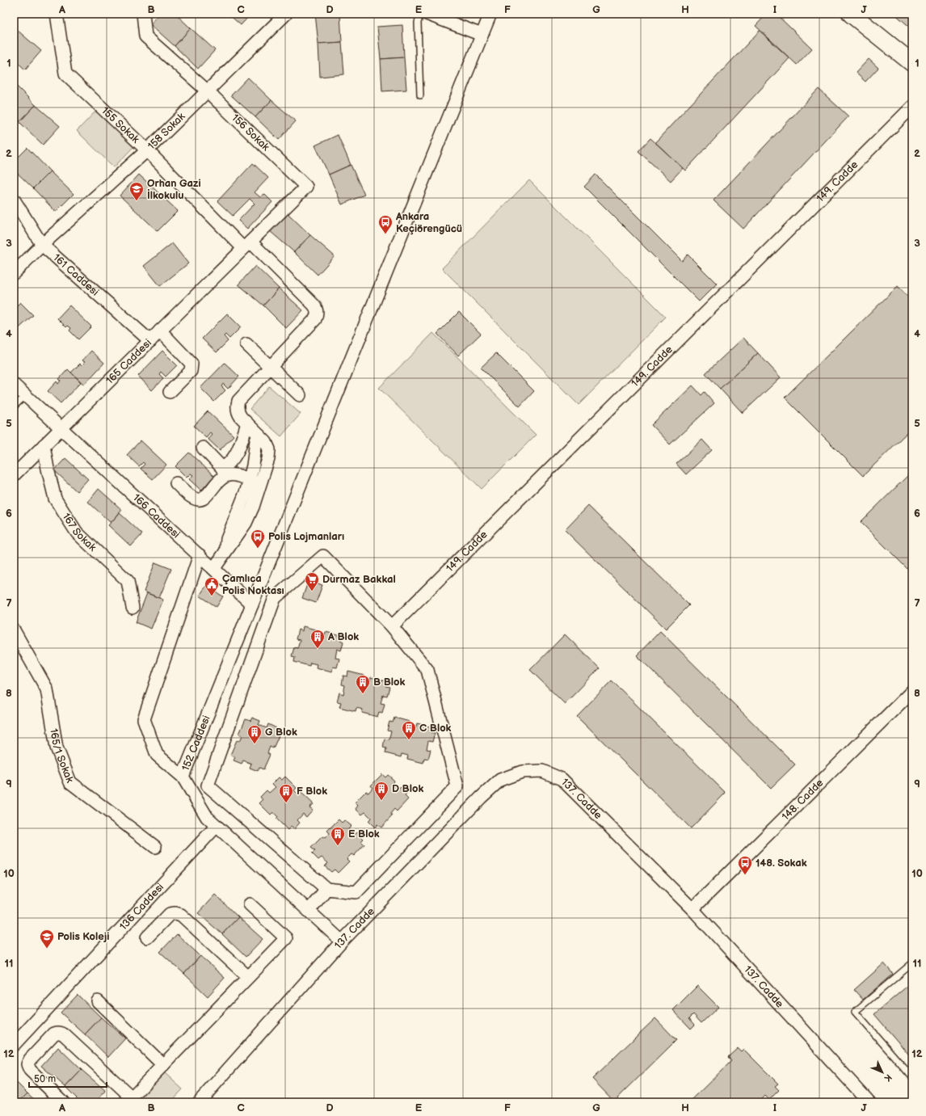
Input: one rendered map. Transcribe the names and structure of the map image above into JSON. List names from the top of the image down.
{
  "streets": {
    "street": [
      "155 Sokak",
      "158 Sokak",
      "156 Sokak",
      "149. Cadde",
      "161 Caddesi",
      "165 Caddesi",
      "166 Caddesi",
      "167 Sokak",
      "152 Caddesi",
      "165/1 Sokak",
      "137. Cadde",
      "148. Cadde",
      "136 Caddesi"
    ]
  },
  "crossings": [
    ["155 Sokak", "158 Sokak"],
    ["155 Sokak", "156 Sokak"],
    ["155 Sokak", "165 Caddesi"],
    ["155 Sokak", "166 Caddesi"],
    ["158 Sokak", "156 Sokak"],
    ["158 Sokak", "161 Caddesi"],
    ["156 Sokak", "165 Caddesi"],
    ["161 Caddesi", "165 Caddesi"],
    ["165 Caddesi", "166 Caddesi"],
    ["165 Caddesi", "167 Sokak"],
    ["166 Caddesi", "152 Caddesi"],
    ["152 Caddesi", "137. Cadde"],
    ["152 Caddesi", "136 Caddesi"],
    ["137. Cadde", "148. Cadde"]
  ],
  "places": {
    "school or university": ["Orhan Gazi İlkokulu", "Polis Koleji"],
    "bus stop": ["Ankara Keçiörengücü", "Polis Lojmanları", "148. Sokak"],
    "supermarket": ["Durmaz Bakkal"],
    "public building": ["Çamlıca Polis Noktası"],
    "building": [
      "A Blok",
      "B Blok",
      "C Blok",
      "G Blok",
      "D Blok",
      "F Blok",
      "E Blok"
    ]
  },
  "scale_bar": "50 m",
  "north": "bottom right",
  "grid": {
    "columns": [
      "A",
      "B",
      "C",
      "D",
      "E",
      "F",
      "G",
      "H",
      "I",
      "J"
    ],
    "rows": [
      "1",
      "2",
      "3",
      "4",
      "5",
      "6",
      "7",
      "8",
      "9",
      "10",
      "11",
      "12"
    ]
  }
}
